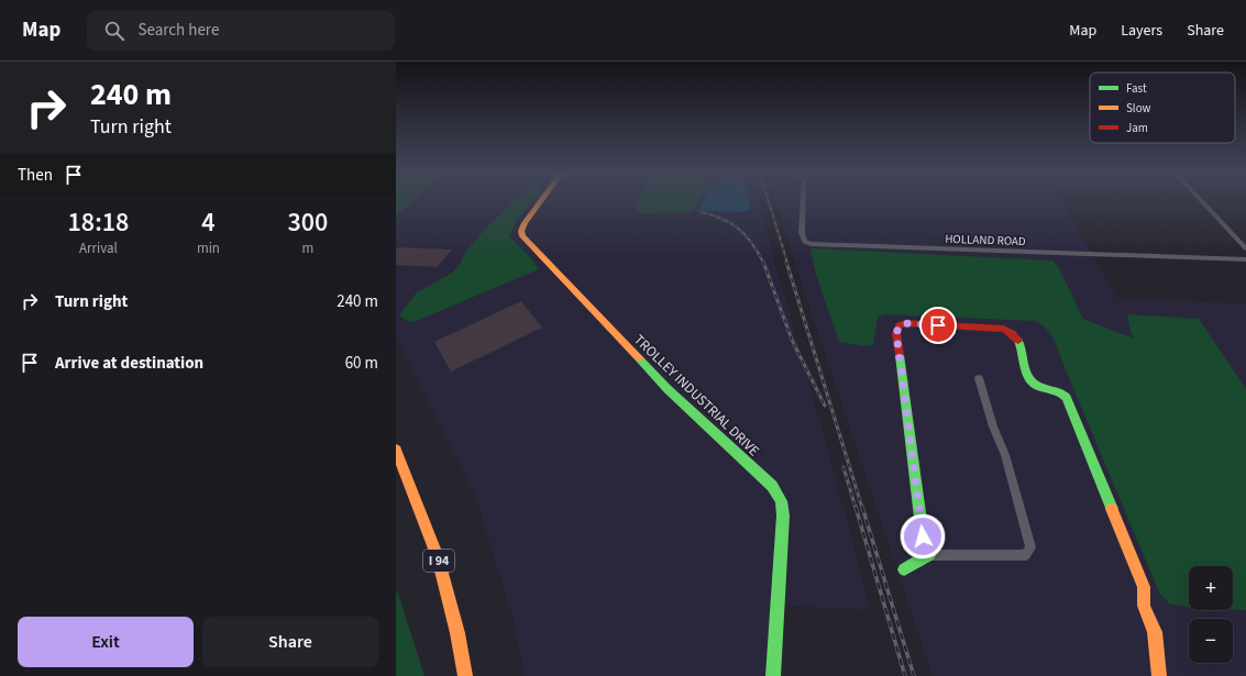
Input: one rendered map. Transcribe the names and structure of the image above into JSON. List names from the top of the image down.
{
  "streets": {
    "main road": ["TROLLEY INDUSTRIAL DRIVE", "I 94"],
    "street": ["HOLLAND ROAD"]
  },
  "legend": ["Fast", "Slow", "Jam"],
  "page": {
    "header": "Map",
    "search": "Search here",
    "nav": ["Map", "Layers", "Share"],
    "turn": ["240 m", "Turn right"],
    "then": "Then",
    "eta": [
      "18:18",
      "Arrival",
      "4",
      "min",
      "300",
      "m"
    ],
    "list": [
      {
        "name": "Turn right",
        "value": "240 m"
      },
      {
        "name": "Arrive at destination",
        "value": "60 m"
      }
    ],
    "map_buttons": ["+", "−"],
    "buttons": ["Exit", "Share"]
  }
}
